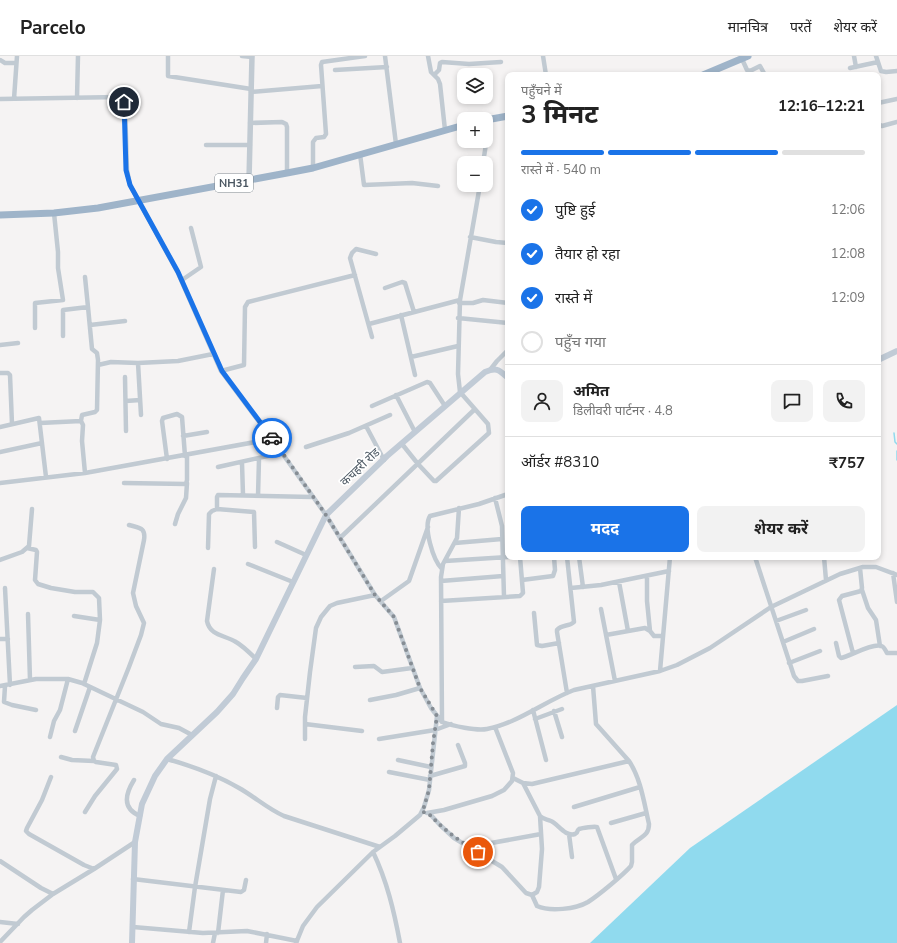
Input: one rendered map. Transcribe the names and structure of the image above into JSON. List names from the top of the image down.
{
  "streets": {
    "highway": ["NH31"],
    "main road": ["कचहरी रोड"]
  },
  "page": {
    "header": "Parcelo",
    "nav": ["मानचित्र", "परतें", "शेयर करें"],
    "map_buttons": ["+", "−"],
    "heading": ["3 मिनट", "पहुँचने में", "12:16–12:21"],
    "panel": [
      "अमित",
      "डिलीवरी पार्टनर · 4.8",
      "ऑर्डर #8310",
      "₹757"
    ],
    "bar": "रास्ते में · 540 m",
    "list": [
      ["पुष्टि हुई", "12:06"],
      ["तैयार हो रहा", "12:08"],
      ["रास्ते में", "12:09"],
      "पहुँच गया"
    ],
    "buttons": ["मदद", "शेयर करें"]
  }
}
